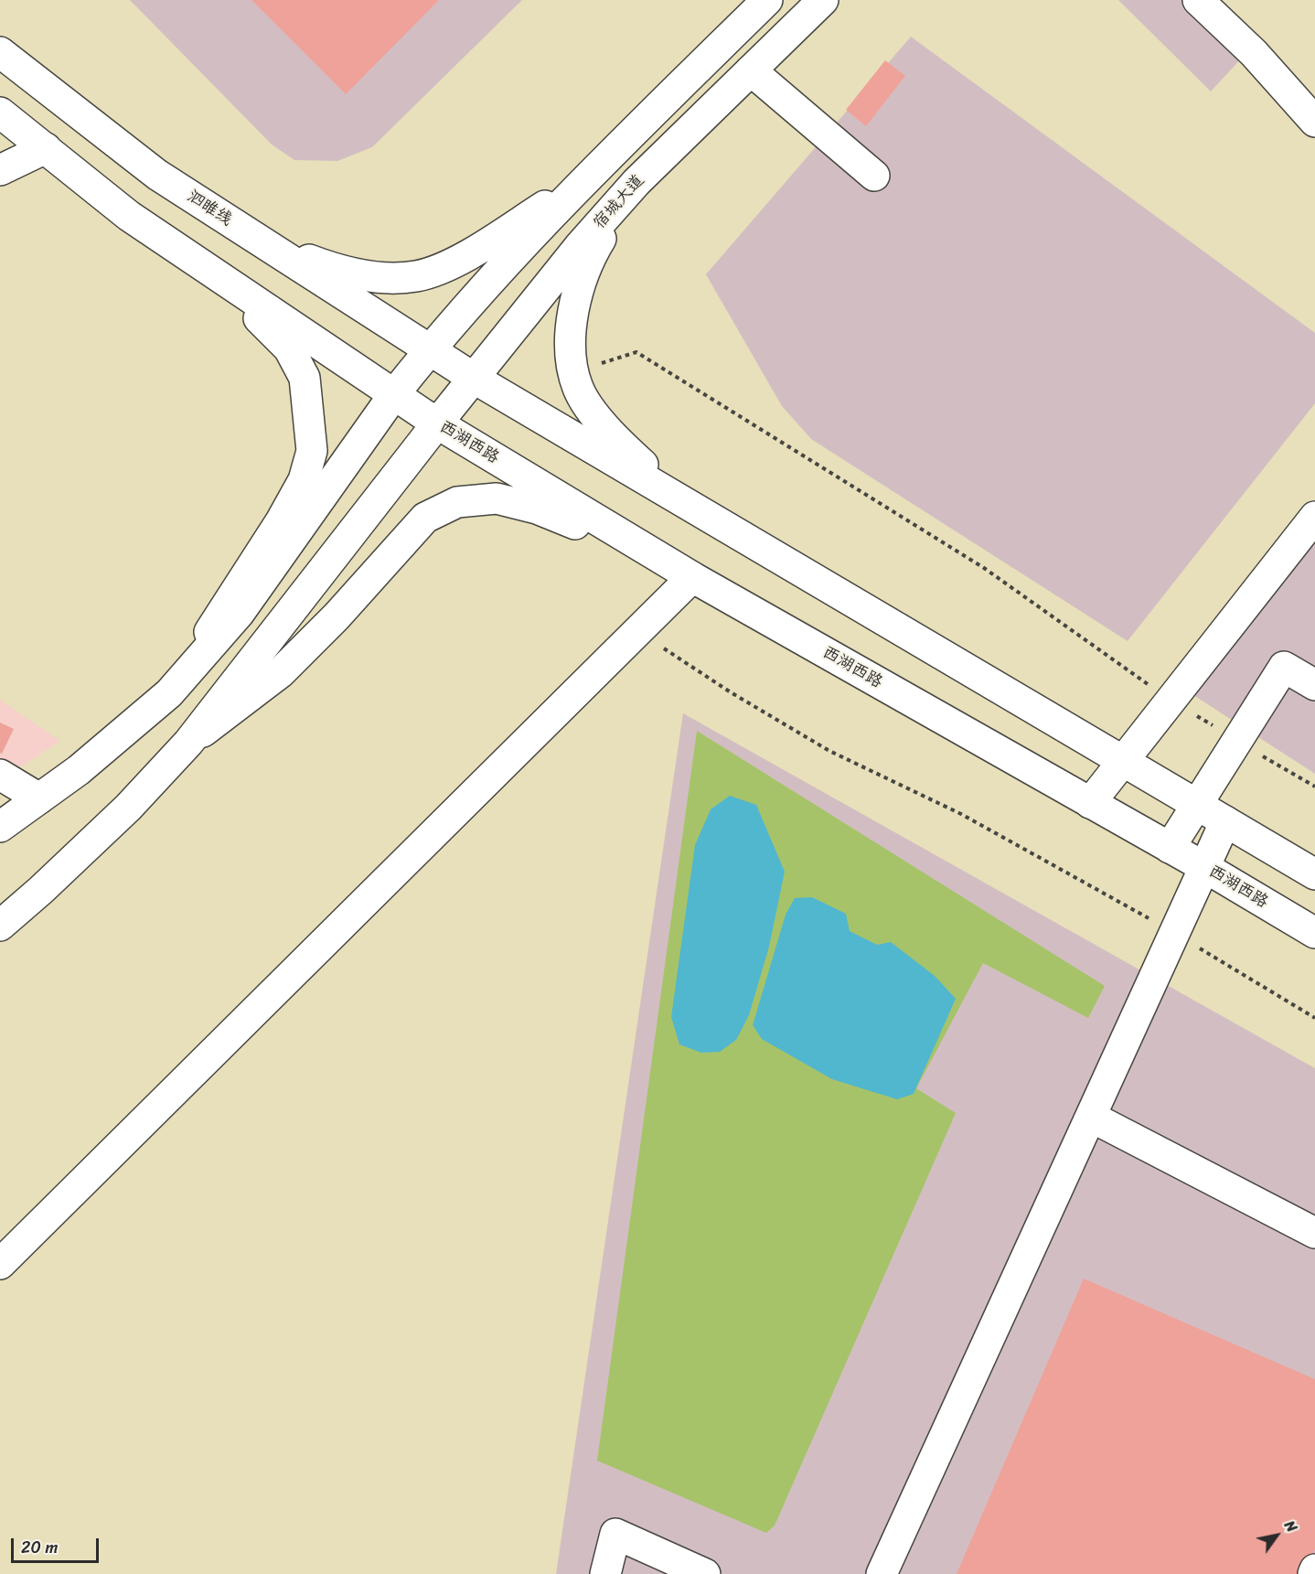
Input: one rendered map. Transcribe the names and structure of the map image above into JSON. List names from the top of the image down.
{
  "streets": {
    "main road": ["宿城大道", "泗睢线", "西湖西路"]
  },
  "crossings": [
    ["宿城大道", "西湖西路"]
  ],
  "scale_bar": "20 m",
  "north": "top right"
}
